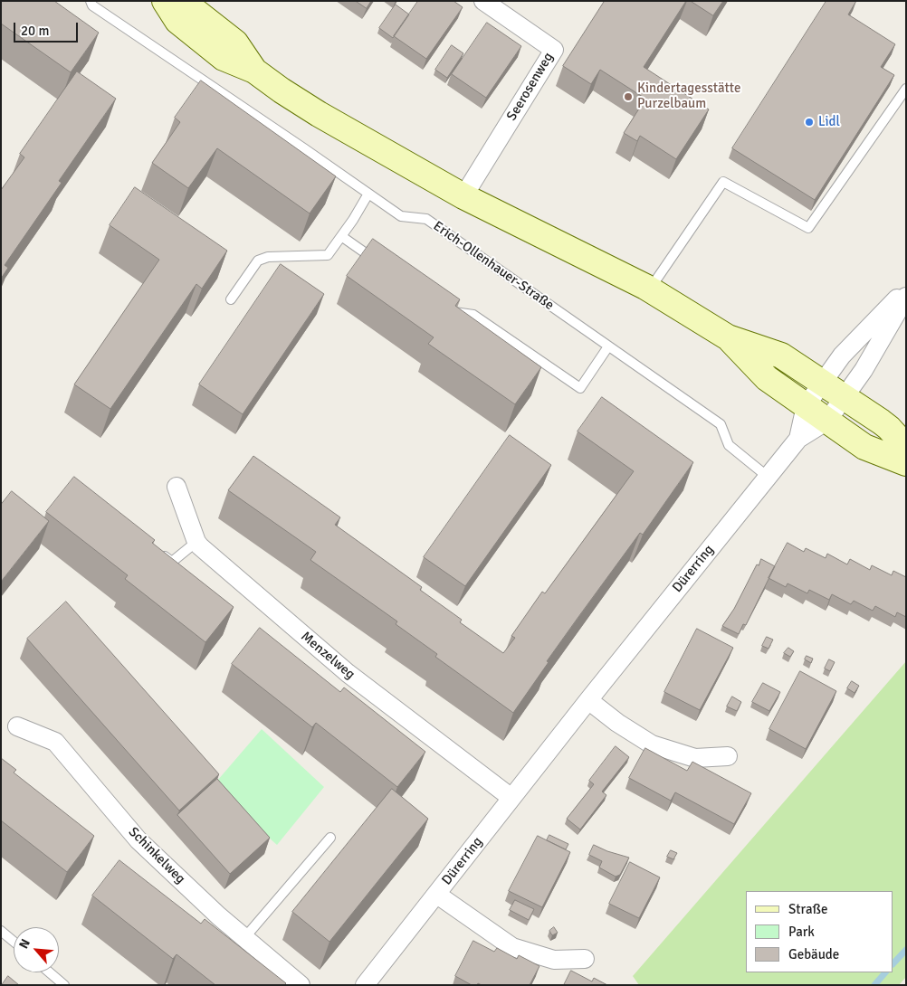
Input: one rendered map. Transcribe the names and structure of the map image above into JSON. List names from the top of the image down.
{
  "streets": {
    "street": [
      "Seerosenweg",
      "Dürerring",
      "Menzelweg",
      "Schinkelweg"
    ],
    "lane": ["Erich-Ollenhauer-Straße"]
  },
  "crossings": [
    ["Erich-Ollenhauer-Straße", "Dürerring"],
    ["Dürerring", "Menzelweg"]
  ],
  "places": ["Kindertagesstätte Purzelbaum", "Lidl"],
  "legend": ["Straße", "Park", "Gebäude"],
  "scale_bar": "20 m",
  "north": "top left"
}
